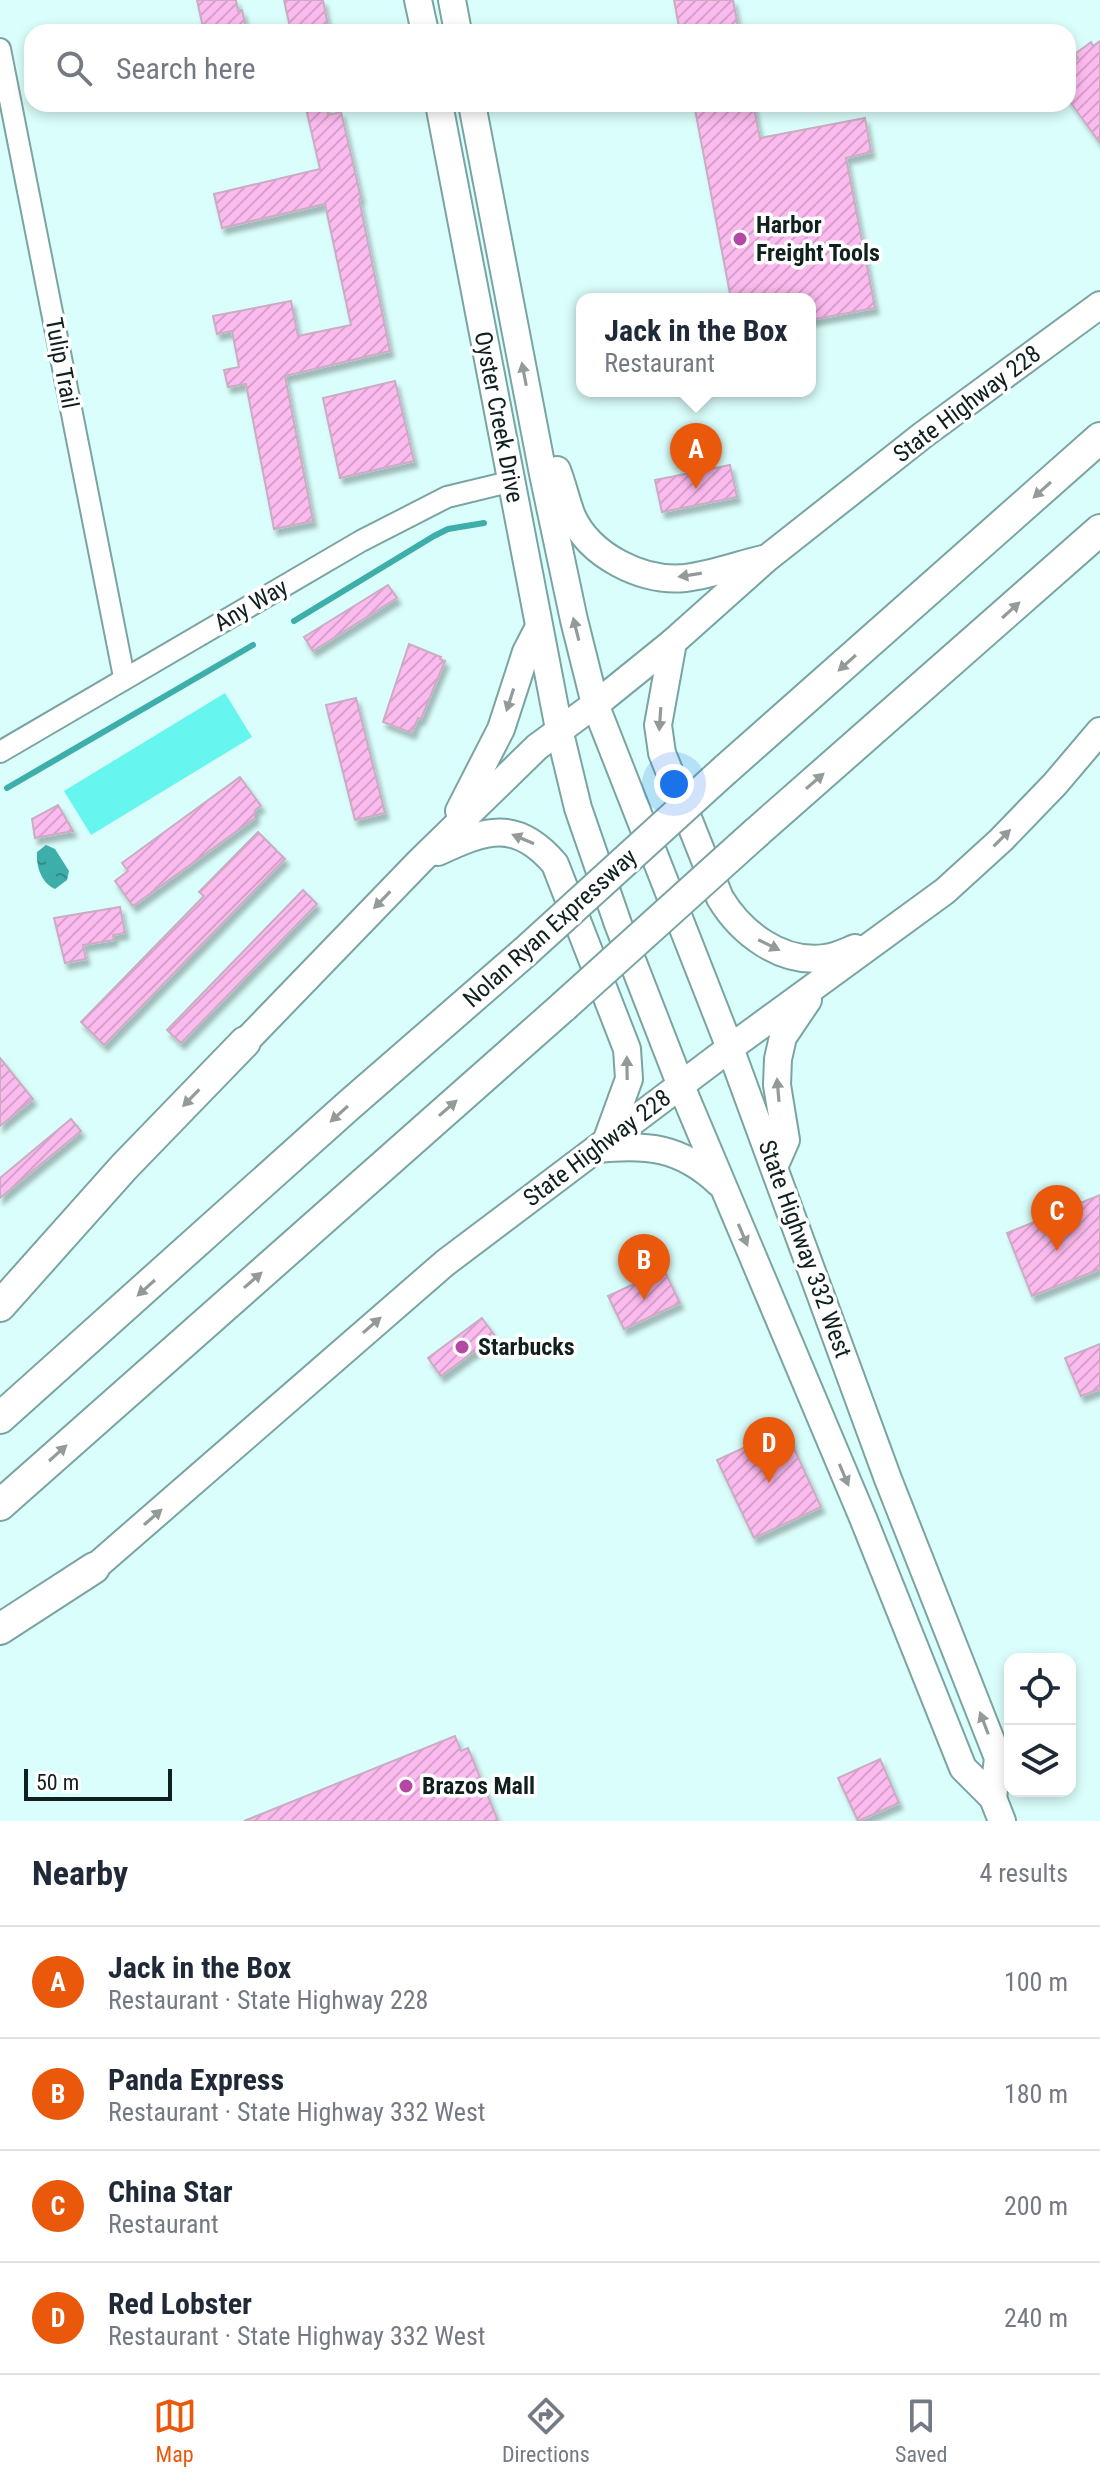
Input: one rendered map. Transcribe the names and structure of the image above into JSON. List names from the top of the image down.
{
  "streets": {
    "highway": ["Nolan Ryan Expressway"],
    "main road": ["State Highway 228", "Oyster Creek Drive", "State Highway 332 West"],
    "street": ["Tulip Trail", "Any Way"]
  },
  "crossings": [
    ["Tulip Trail", "Any Way"],
    ["State Highway 228", "State Highway 332 West"],
    ["Oyster Creek Drive", "Any Way"],
    ["Oyster Creek Drive", "State Highway 332 West"]
  ],
  "one_way": ["State Highway 228"],
  "places": ["Harbor Freight Tools", "Starbucks", "Brazos Mall"],
  "scale_bar": "50 m",
  "page": {
    "search": "Search here",
    "popup": ["Jack in the Box", "Restaurant"],
    "pins": [
      "A",
      "C",
      "B",
      "D"
    ],
    "scale": "50 m",
    "heading": ["Nearby", "4 results"],
    "list": [
      {
        "mark": "A",
        "name": "Jack in the Box",
        "note": "Restaurant · State Highway 228",
        "value": "100 m"
      },
      {
        "mark": "B",
        "name": "Panda Express",
        "note": "Restaurant · State Highway 332 West",
        "value": "180 m"
      },
      {
        "mark": "C",
        "name": "China Star",
        "note": "Restaurant",
        "value": "200 m"
      },
      {
        "mark": "D",
        "name": "Red Lobster",
        "note": "Restaurant · State Highway 332 West",
        "value": "240 m"
      }
    ],
    "nav": ["Map", "Directions", "Saved"]
  }
}
